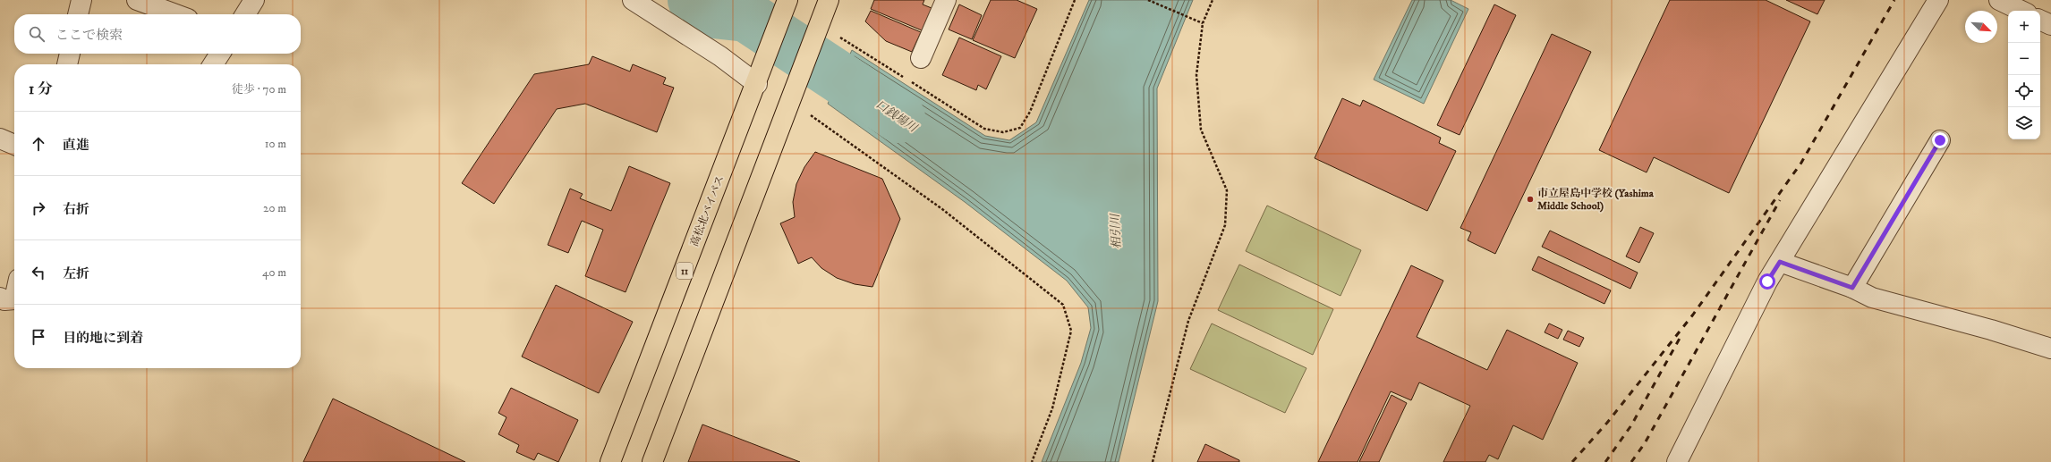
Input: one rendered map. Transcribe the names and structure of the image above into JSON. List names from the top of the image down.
{
  "streets": {
    "highway": ["高松北バイパス", "11"]
  },
  "water": ["口銭場川", "相引川"],
  "places": ["市立屋島中学校 (Yashima Middle School)"],
  "north": "bottom right",
  "page": {
    "map_buttons": ["+", "−"],
    "search": "ここで検索",
    "heading": ["1 分", "徒歩 · 70 m"],
    "list": [
      ["直進", "10 m"],
      ["右折", "20 m"],
      ["左折", "40 m"],
      "目的地に到着"
    ]
  }
}
